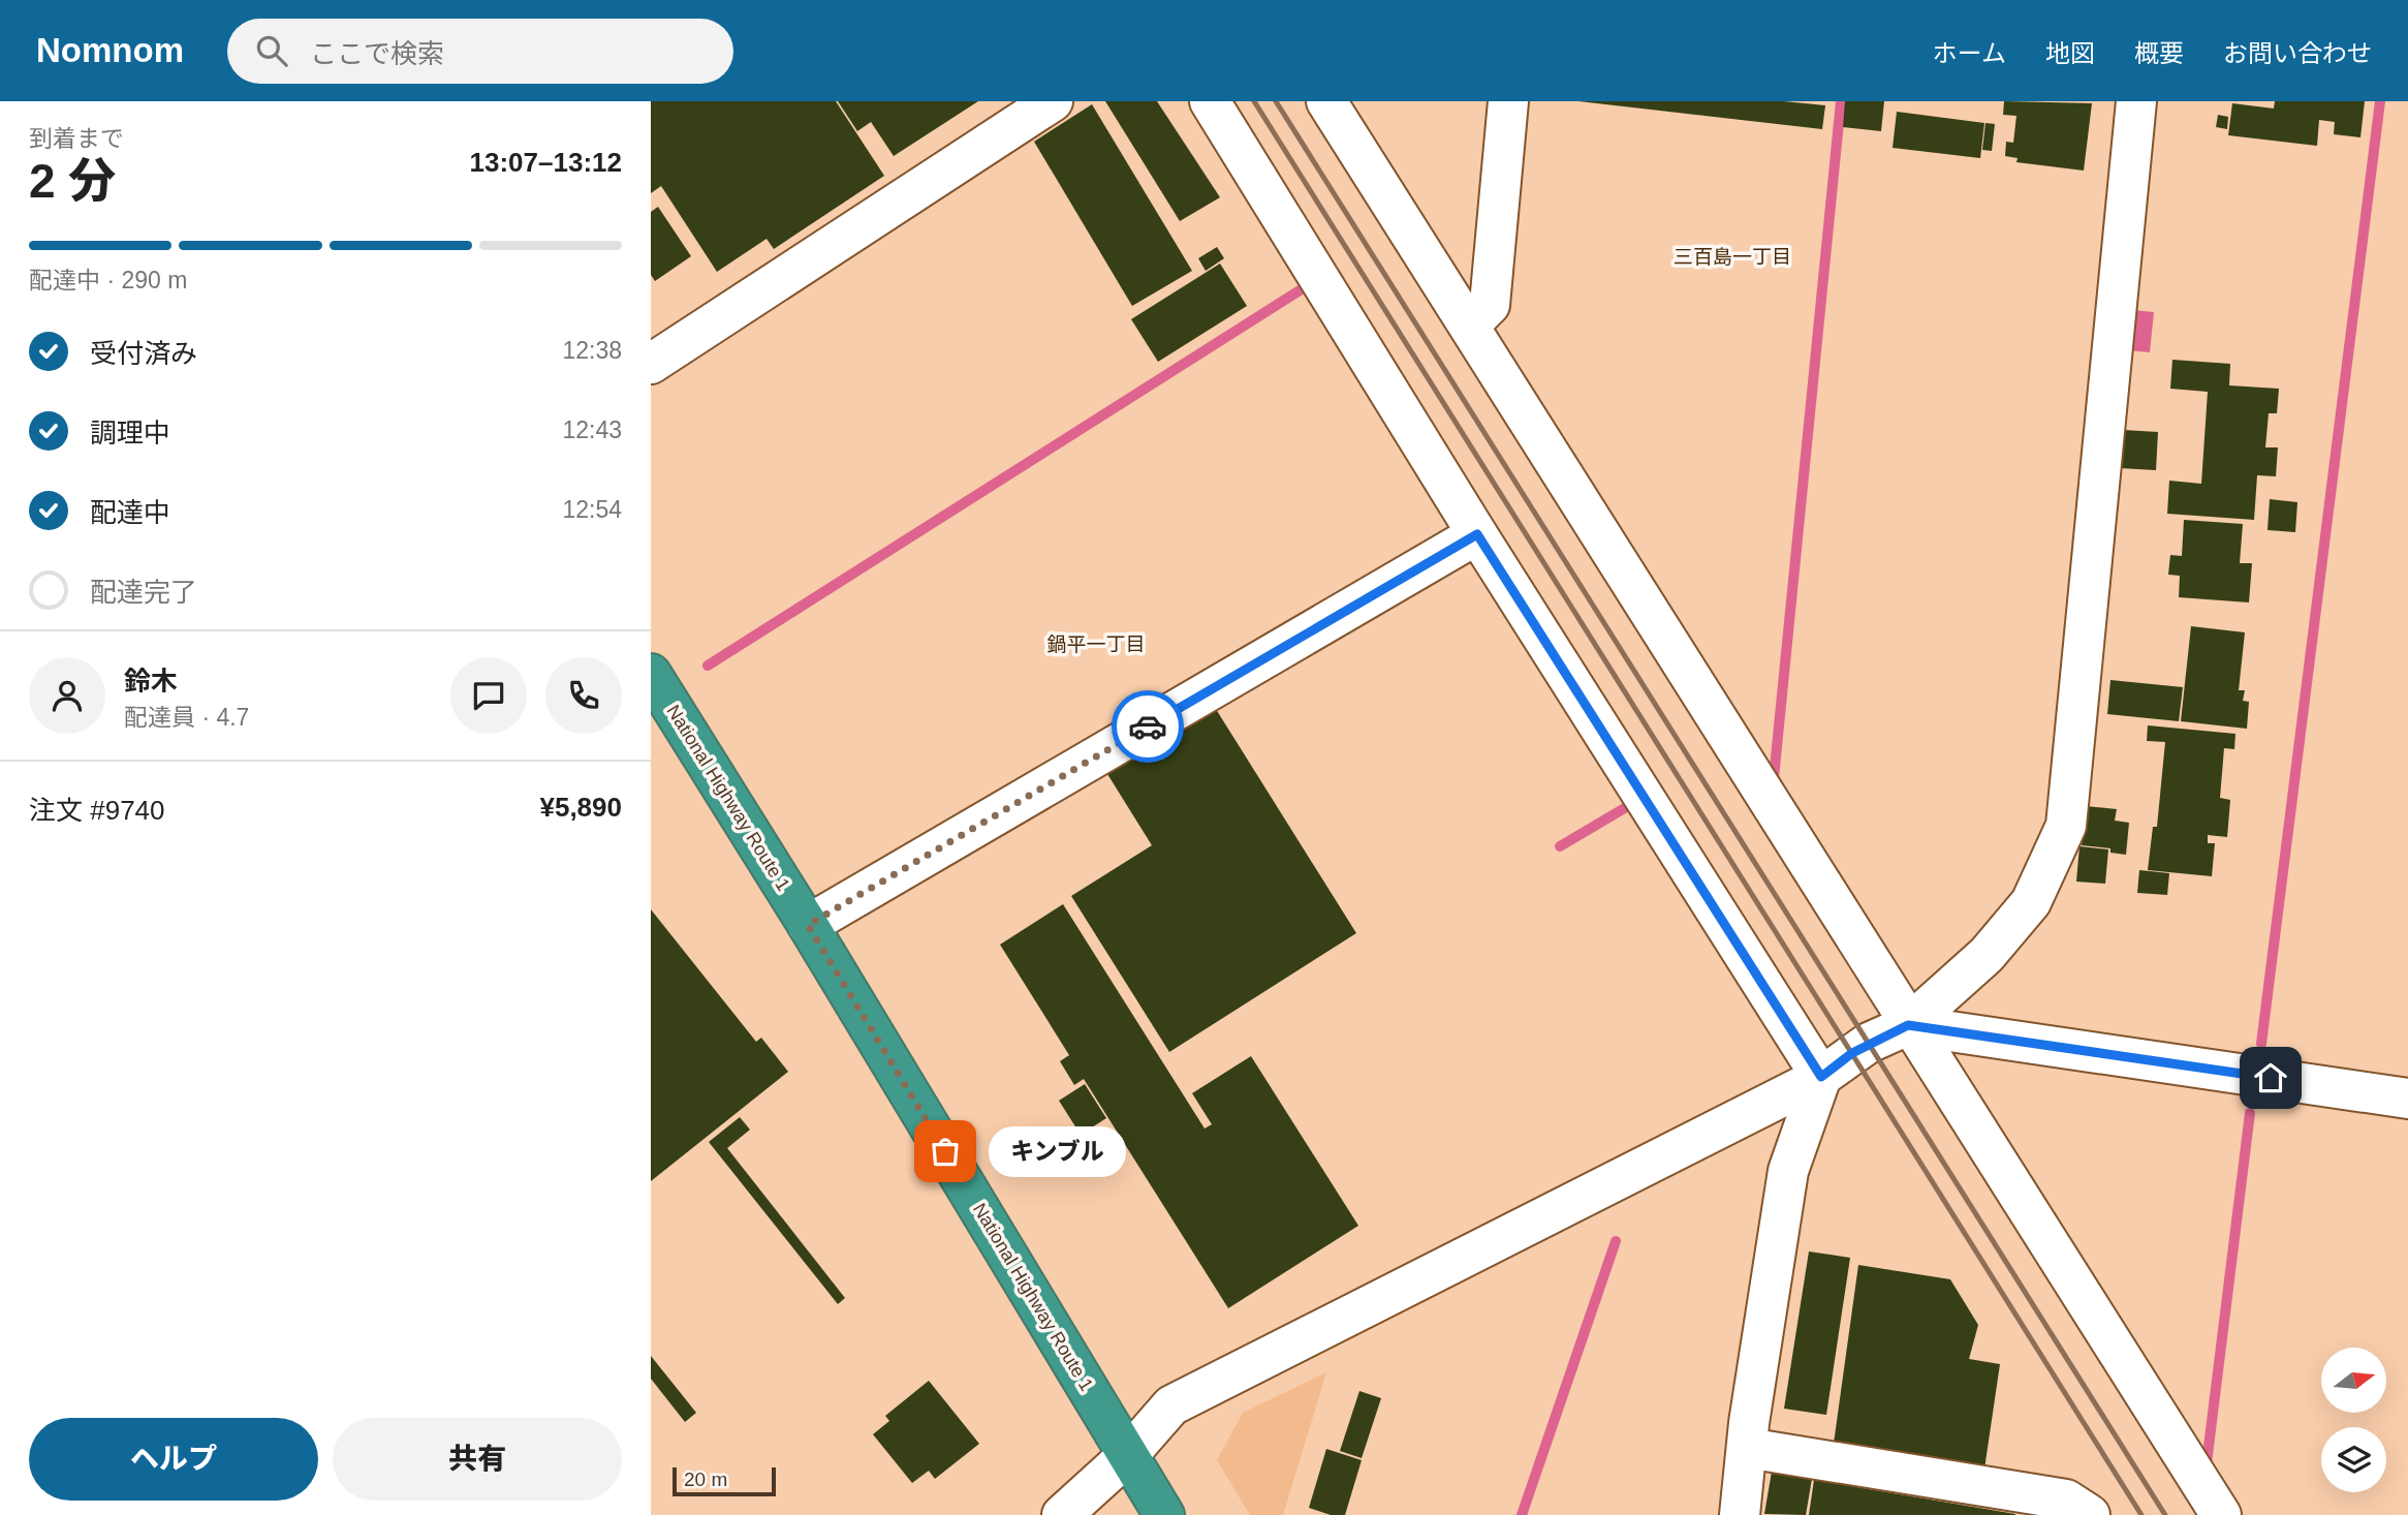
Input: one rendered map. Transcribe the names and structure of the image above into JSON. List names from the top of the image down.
{
  "streets": {
    "highway": ["National Highway Route 1"]
  },
  "districts": ["三百島一丁目", "鍋平一丁目"],
  "places": ["キンブル"],
  "scale_bar": "20 m",
  "north": "right",
  "page": {
    "header": "Nomnom",
    "search": "ここで検索",
    "nav": [
      "ホーム",
      "地図",
      "概要",
      "お問い合わせ"
    ],
    "heading": ["2 分", "到着まで", "13:07–13:12"],
    "panel": [
      "鈴木",
      "配達員 · 4.7",
      "注文 #9740",
      "¥5,890"
    ],
    "bar": "配達中 · 290 m",
    "list": [
      ["受付済み", "12:38"],
      ["調理中", "12:43"],
      ["配達中", "12:54"],
      "配達完了"
    ],
    "bubble": "キンブル",
    "buttons": ["ヘルプ", "共有"],
    "scale": "20 m"
  }
}
